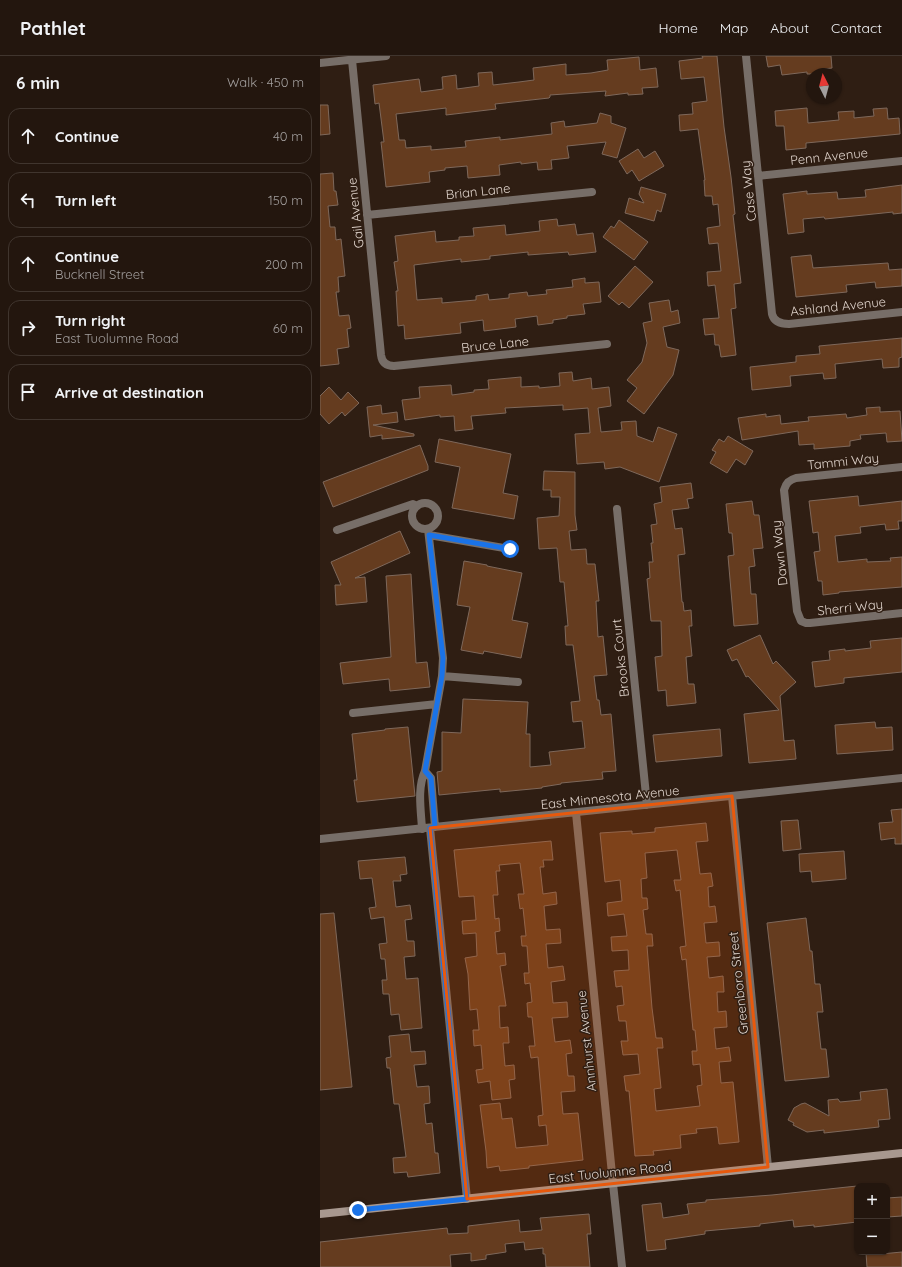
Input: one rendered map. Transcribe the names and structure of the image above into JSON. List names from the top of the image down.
{
  "streets": {
    "street": [
      "Penn Avenue",
      "Brian Lane",
      "Case Way",
      "Gail Avenue",
      "Ashland Avenue",
      "Bruce Lane",
      "Tammi Way",
      "Dawn Way",
      "Sherri Way",
      "Brooks Court",
      "East Minnesota Avenue",
      "Greenboro Street",
      "Annhurst Avenue",
      "East Tuolumne Road"
    ]
  },
  "crossings": [
    ["Penn Avenue", "Case Way"],
    ["Brian Lane", "Gail Avenue"],
    ["Case Way", "Ashland Avenue"],
    ["Gail Avenue", "Bruce Lane"],
    ["Tammi Way", "Dawn Way"],
    ["Dawn Way", "Sherri Way"],
    ["Brooks Court", "East Minnesota Avenue"],
    ["East Minnesota Avenue", "Greenboro Street"],
    ["East Minnesota Avenue", "Annhurst Avenue"],
    ["Greenboro Street", "East Tuolumne Road"],
    ["Annhurst Avenue", "East Tuolumne Road"]
  ],
  "north": "top",
  "page": {
    "header": "Pathlet",
    "nav": [
      "Home",
      "Map",
      "About",
      "Contact"
    ],
    "heading": ["6 min", "Walk · 450 m"],
    "list": [
      ["Continue", "40 m"],
      ["Turn left", "150 m"],
      ["Continue", "Bucknell Street", "200 m"],
      ["Turn right", "East Tuolumne Road", "60 m"],
      "Arrive at destination"
    ],
    "map_buttons": ["+", "−"]
  }
}
